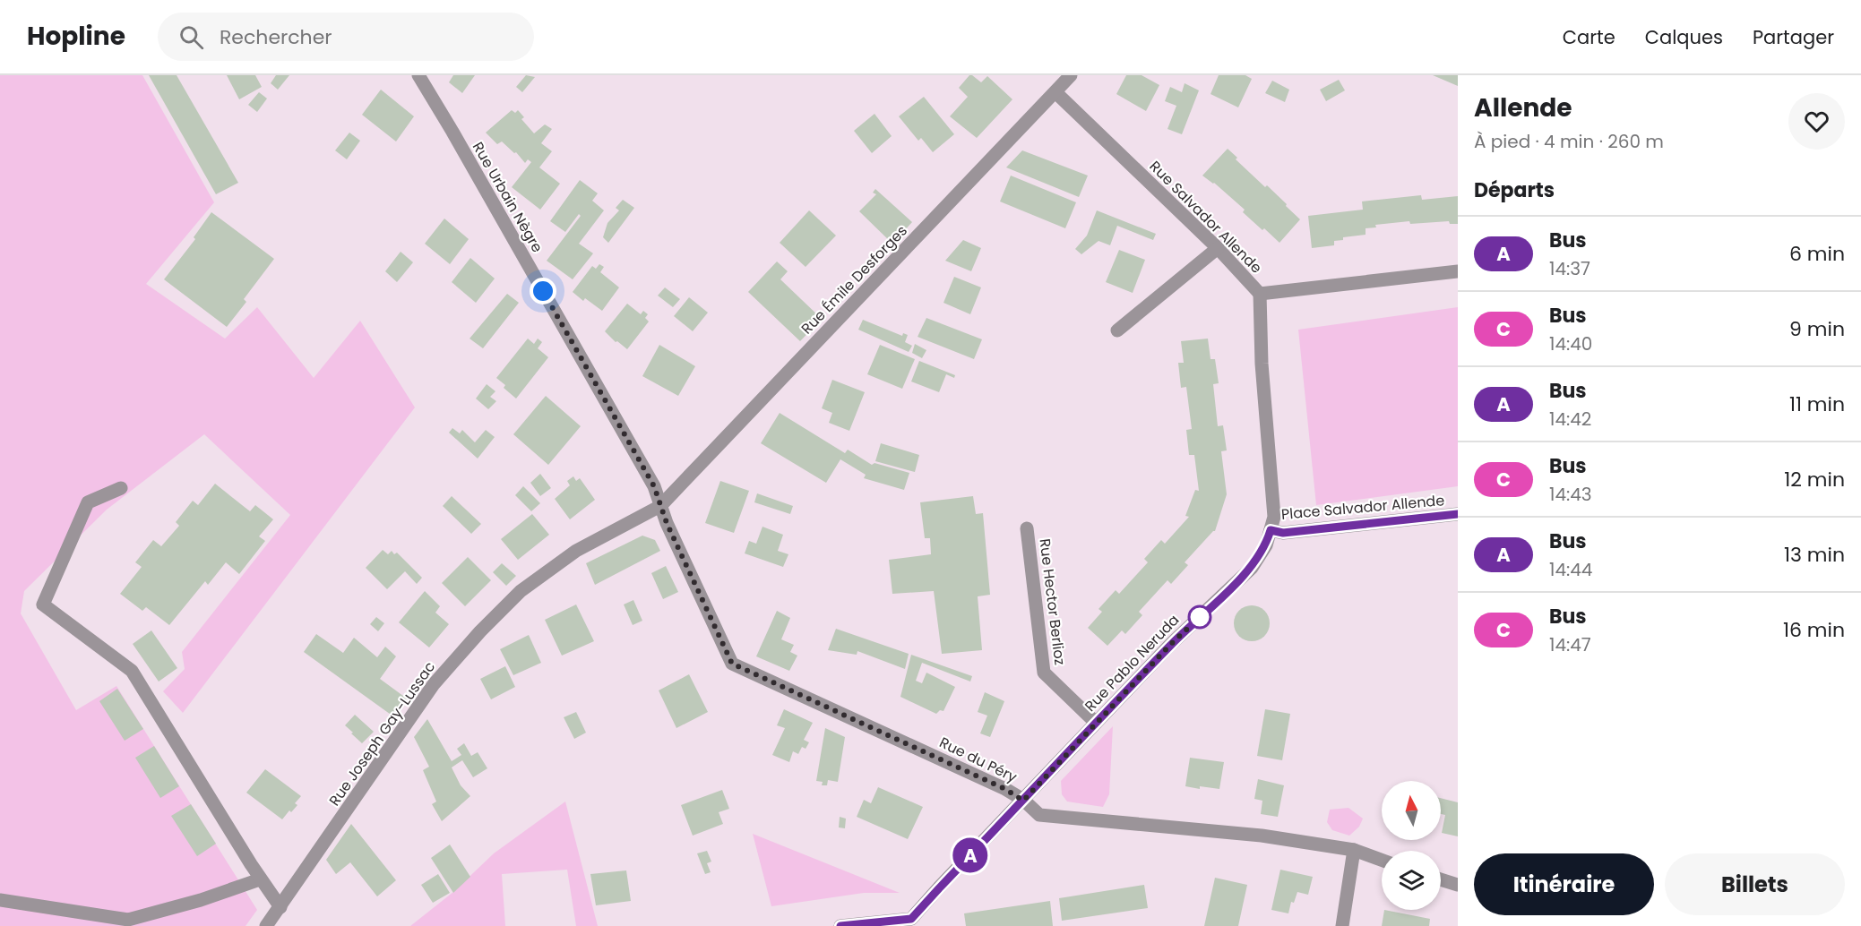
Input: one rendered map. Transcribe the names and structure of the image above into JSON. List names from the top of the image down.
{
  "streets": {
    "street": [
      "Rue Urbain Nègre",
      "Rue Salvador Allende",
      "Rue Émile Desforges",
      "Place Salvador Allende",
      "Rue Hector Berlioz",
      "Rue Pablo Neruda",
      "Rue Joseph Gay-Lussac",
      "Rue du Péry"
    ]
  },
  "crossings": [
    ["Rue Urbain Nègre", "Rue Émile Desforges"],
    ["Rue Urbain Nègre", "Rue Joseph Gay-Lussac"],
    ["Rue Urbain Nègre", "Rue du Péry"],
    ["Rue Salvador Allende", "Rue Émile Desforges"],
    ["Rue Salvador Allende", "Rue Pablo Neruda"],
    ["Rue Émile Desforges", "Rue Joseph Gay-Lussac"],
    ["Rue Émile Desforges", "Rue du Péry"],
    ["Place Salvador Allende", "Rue Pablo Neruda"],
    ["Rue Hector Berlioz", "Rue Pablo Neruda"],
    ["Rue Pablo Neruda", "Rue du Péry"],
    ["Rue Joseph Gay-Lussac", "Rue du Péry"]
  ],
  "lines": ["bus line A"],
  "north": "top",
  "page": {
    "header": "Hopline",
    "search": "Rechercher",
    "nav": ["Carte", "Calques", "Partager"],
    "on_map": "A",
    "heading": [
      ["Allende", "À pied · 4 min · 260 m"],
      "Départs"
    ],
    "list": [
      {
        "mark": "A",
        "name": "Bus",
        "note": "14:37",
        "value": "6 min"
      },
      {
        "mark": "C",
        "name": "Bus",
        "note": "14:40",
        "value": "9 min"
      },
      {
        "mark": "A",
        "name": "Bus",
        "note": "14:42",
        "value": "11 min"
      },
      {
        "mark": "C",
        "name": "Bus",
        "note": "14:43",
        "value": "12 min"
      },
      {
        "mark": "A",
        "name": "Bus",
        "note": "14:44",
        "value": "13 min"
      },
      {
        "mark": "C",
        "name": "Bus",
        "note": "14:47",
        "value": "16 min"
      }
    ],
    "buttons": ["Itinéraire", "Billets"]
  }
}
